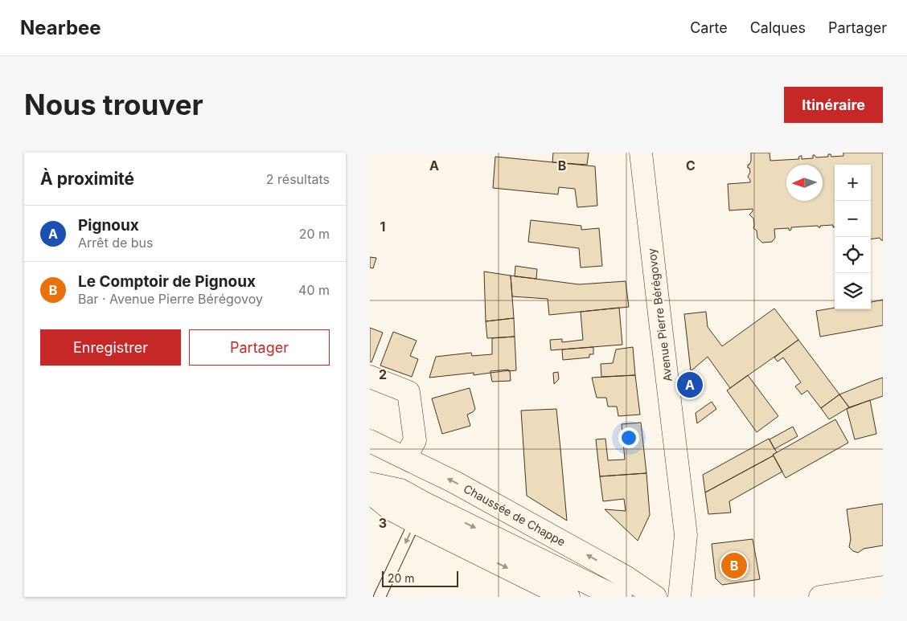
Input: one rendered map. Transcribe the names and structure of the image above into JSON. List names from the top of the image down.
{
  "streets": {
    "main road": ["Avenue Pierre Bérégovoy", "Chaussée de Chappe"]
  },
  "scale_bar": "20 m",
  "north": "left",
  "page": {
    "header": "Nearbee",
    "nav": ["Carte", "Calques", "Partager"],
    "buttons": [
      "Itinéraire",
      ["Enregistrer", "Partager"]
    ],
    "title": "Nous trouver",
    "heading": ["À proximité", "2 résultats"],
    "map_buttons": ["+", "−"],
    "list": [
      {
        "mark": "A",
        "name": "Pignoux",
        "note": "Arrêt de bus",
        "value": "20 m"
      },
      {
        "mark": "B",
        "name": "Le Comptoir de Pignoux",
        "note": "Bar · Avenue Pierre Bérégovoy",
        "value": "40 m"
      }
    ],
    "pins": ["A", "B"],
    "scale": "20 m"
  },
  "grid": {
    "columns": ["A", "B", "C"],
    "rows": ["1", "2", "3"]
  }
}
